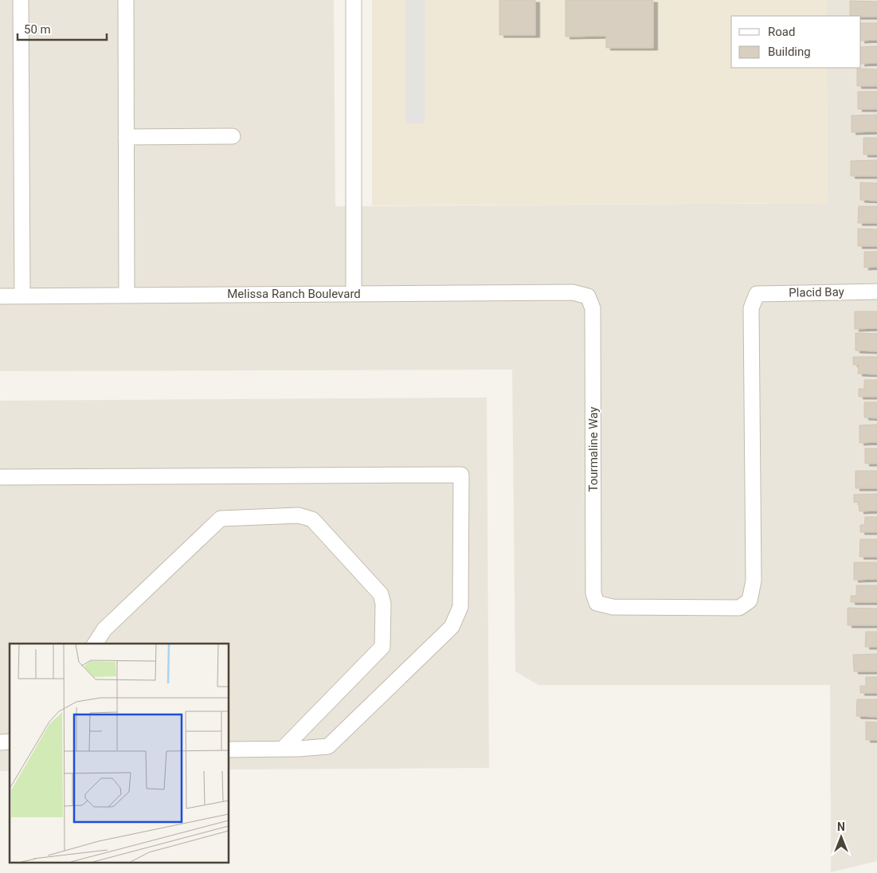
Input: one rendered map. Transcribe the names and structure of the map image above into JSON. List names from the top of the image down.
{
  "streets": {
    "street": ["Placid Bay", "Melissa Ranch Boulevard", "Tourmaline Way"]
  },
  "crossings": [
    ["Placid Bay", "Tourmaline Way"],
    ["Melissa Ranch Boulevard", "Tourmaline Way"]
  ],
  "legend": ["Road", "Building"],
  "scale_bar": "50 m",
  "north": "top"
}
